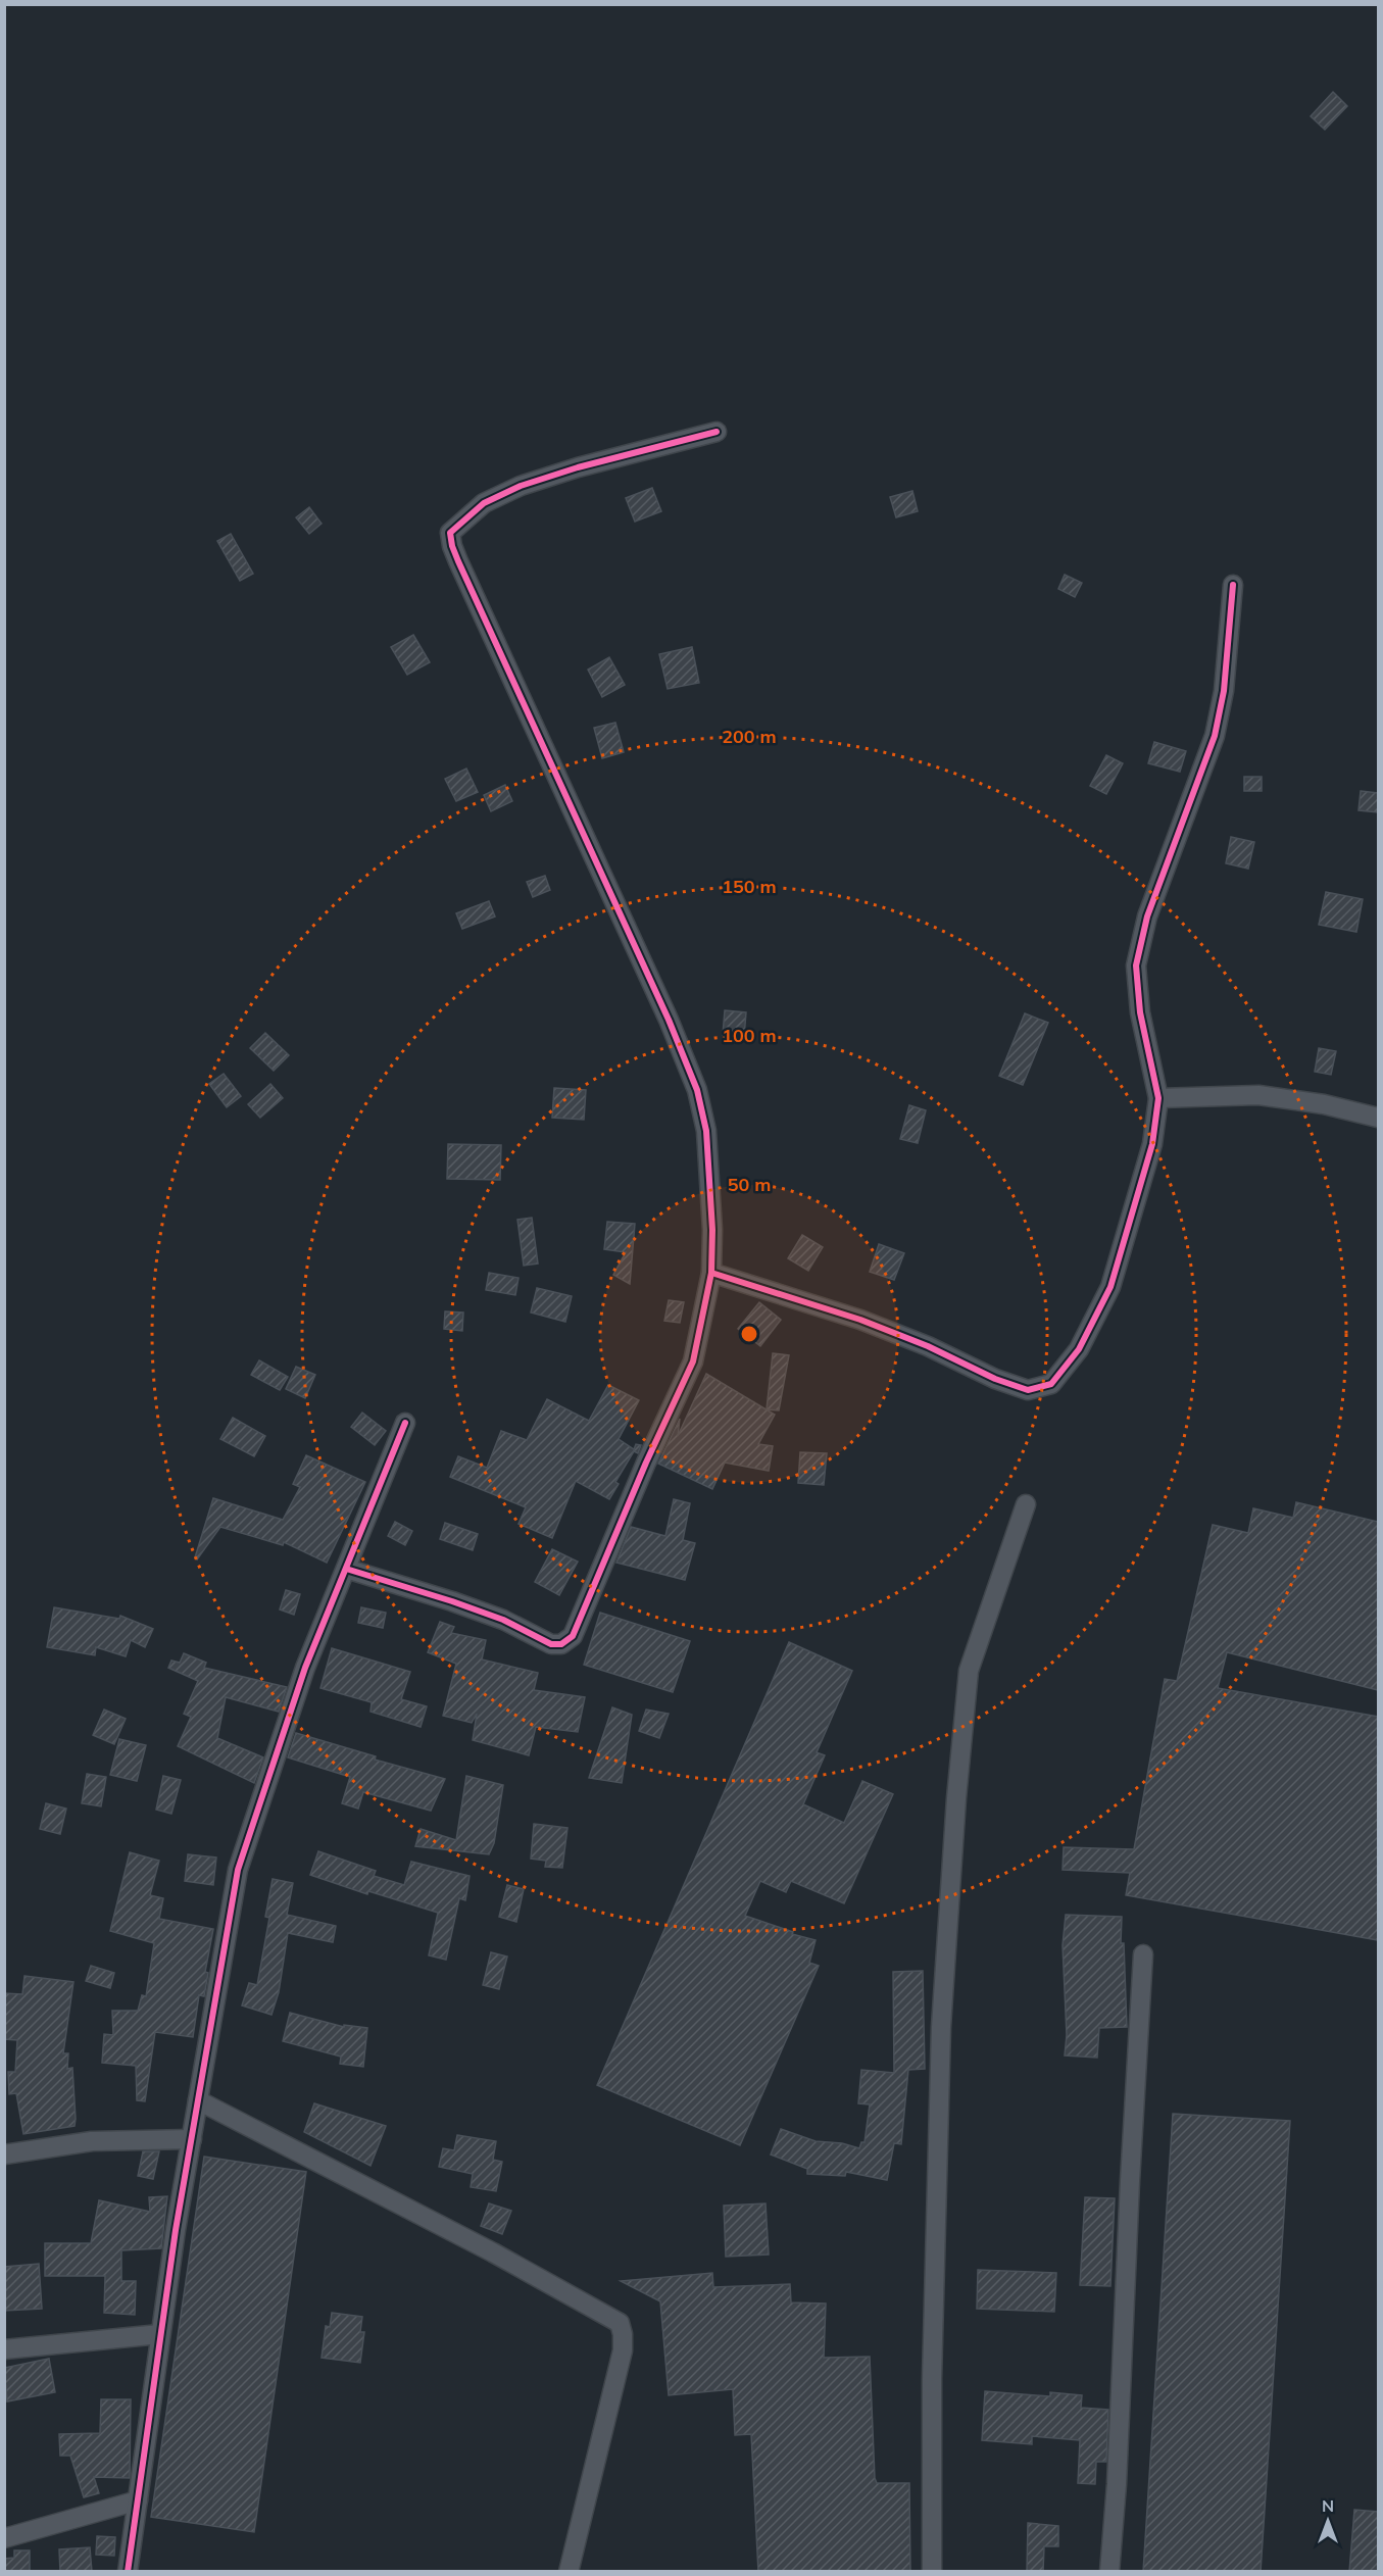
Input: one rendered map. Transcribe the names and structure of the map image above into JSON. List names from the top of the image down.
{
  "north": "top",
  "rings": [
    "200 m",
    "150 m",
    "100 m",
    "50 m"
  ]
}
